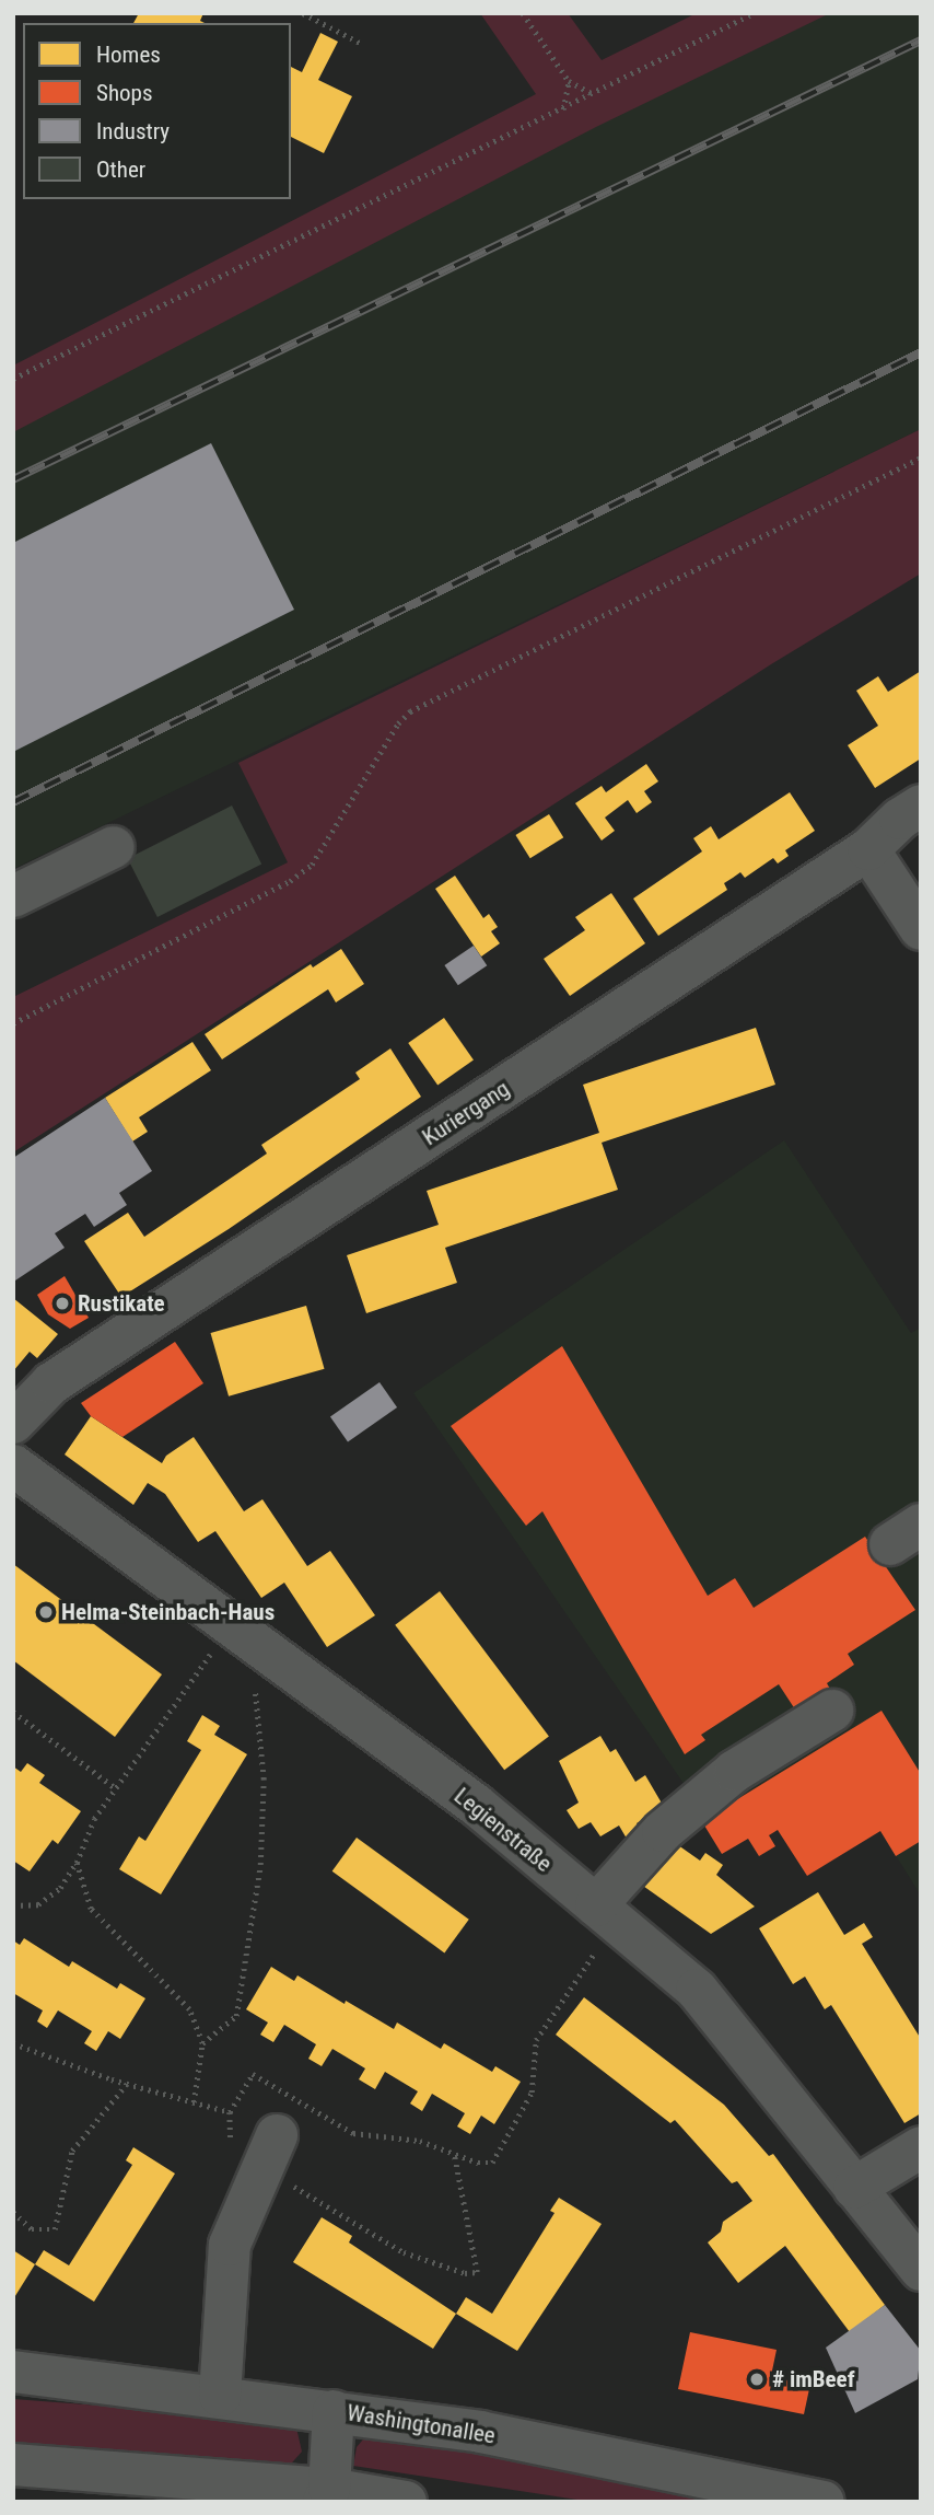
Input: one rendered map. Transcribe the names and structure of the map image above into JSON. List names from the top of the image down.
{
  "streets": {
    "street": ["Kuriergang", "Legienstraße", "Washingtonallee"]
  },
  "places": ["Rustikate", "Helma-Steinbach-Haus", "# imBeef"],
  "legend": [
    "Homes",
    "Shops",
    "Industry",
    "Other"
  ]
}
